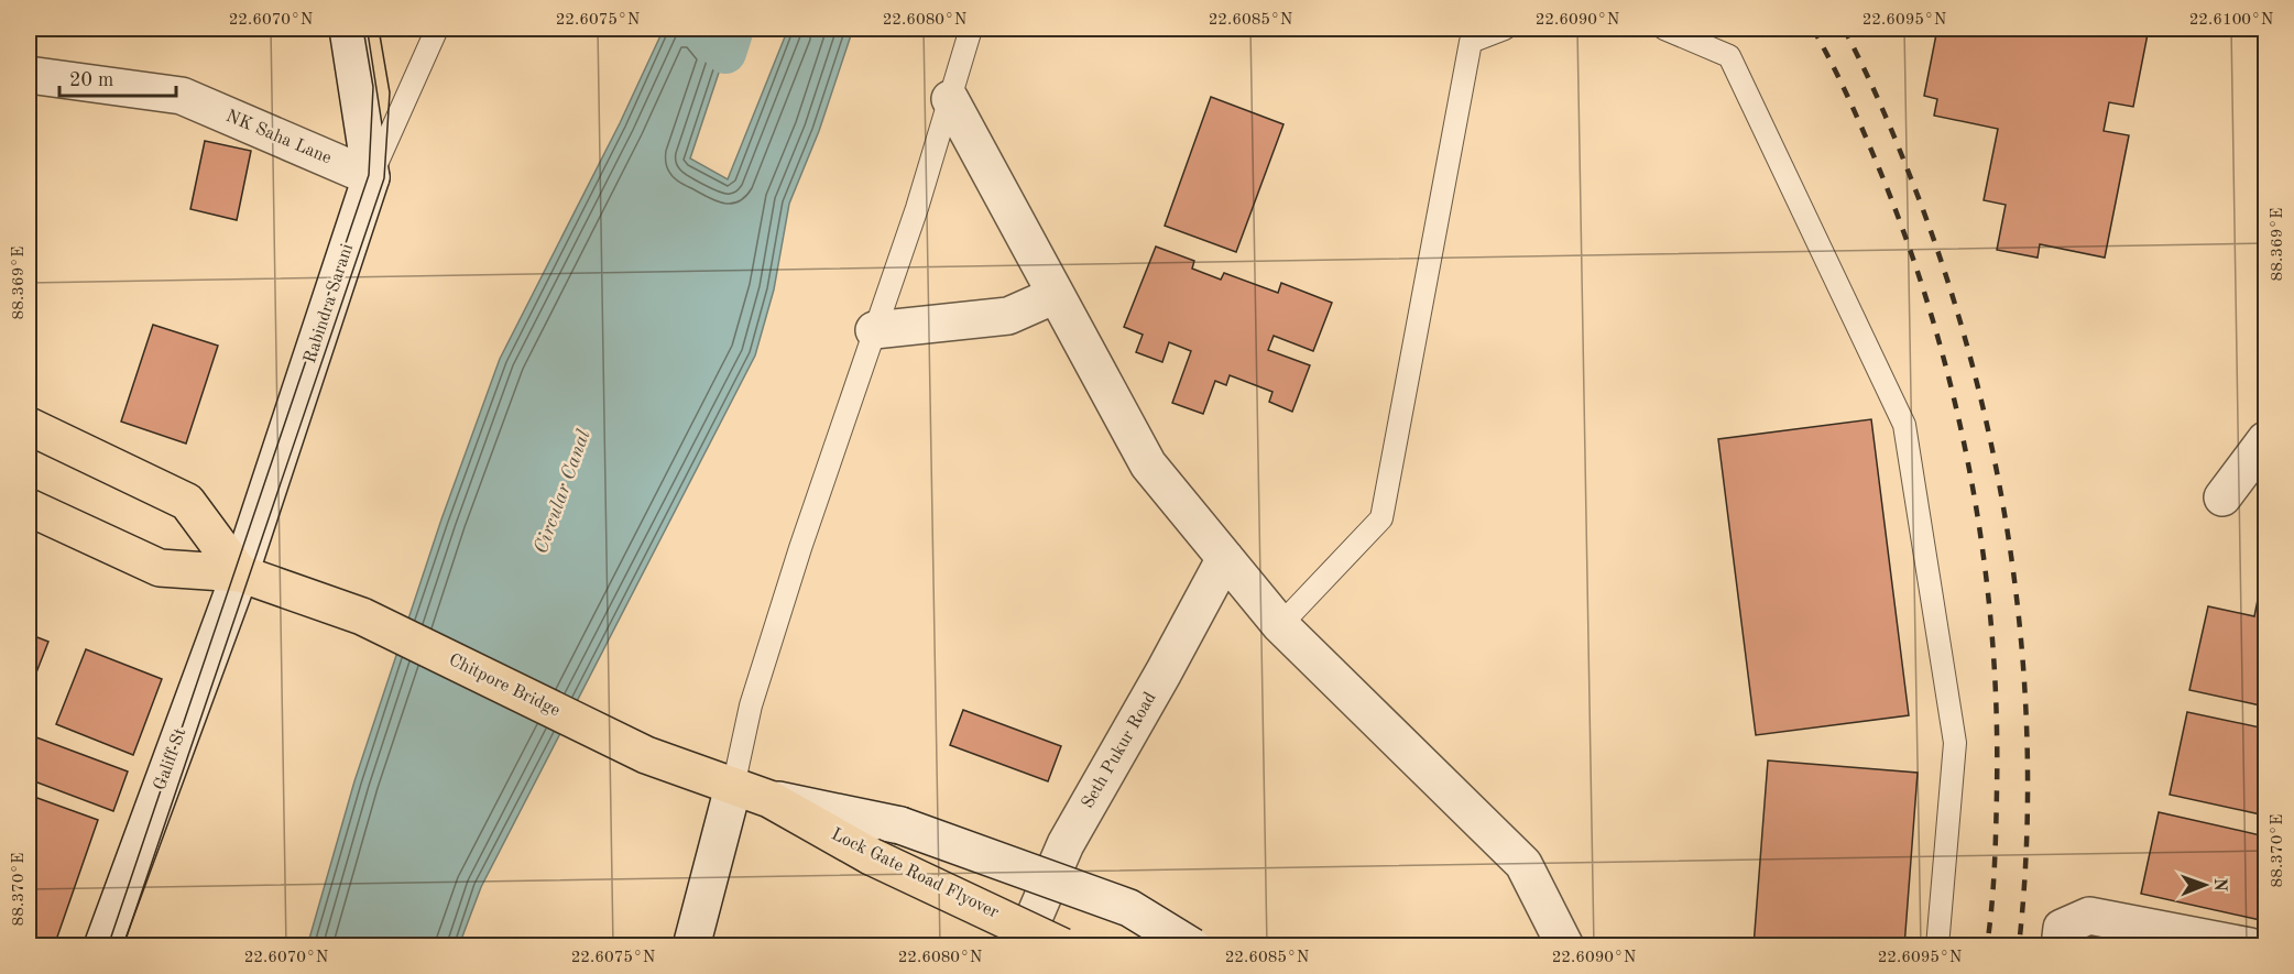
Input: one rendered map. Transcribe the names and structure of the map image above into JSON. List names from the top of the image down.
{
  "streets": {
    "main road": ["Chitpore Bridge", "Lock Gate Road Flyover"],
    "street": [
      "NK Saha Lane",
      "Rabindra Sarani",
      "Seth Pukur Road",
      "Galiff St"
    ]
  },
  "crossings": [
    ["NK Saha Lane", "Rabindra Sarani"],
    ["Rabindra Sarani", "Chitpore Bridge"],
    ["Rabindra Sarani", "Galiff St"],
    ["Chitpore Bridge", "Galiff St"],
    ["Chitpore Bridge", "Lock Gate Road Flyover"]
  ],
  "water": ["Circular Canal"],
  "scale_bar": "20 m",
  "north": "right",
  "coordinates": [
    "22.6070°N",
    "22.6075°N",
    "22.6080°N",
    "22.6085°N",
    "22.6090°N",
    "22.6095°N",
    "22.6100°N",
    "88.369°E",
    "88.370°E"
  ]
}
